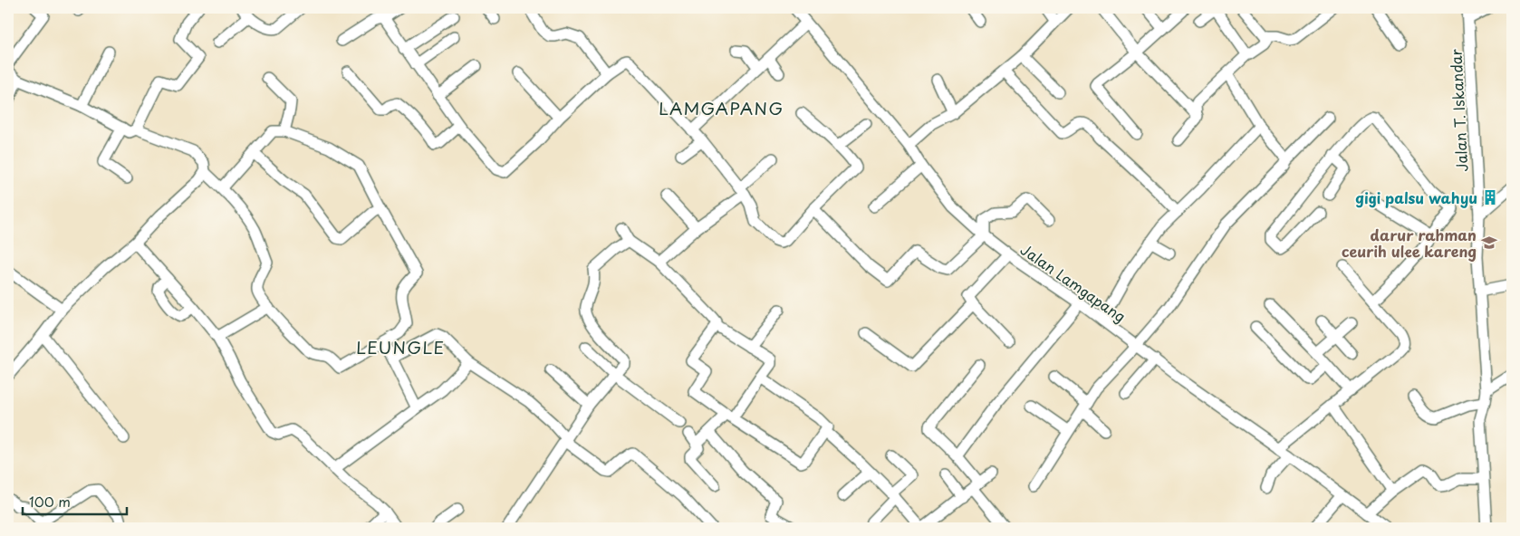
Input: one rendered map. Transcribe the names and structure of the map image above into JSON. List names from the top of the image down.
{
  "streets": {
    "street": ["Jalan T. Iskandar", "Jalan Lamgapang"]
  },
  "districts": ["LAMGAPANG", "LEUNGLE"],
  "places": {
    "building": ["gigi palsu wahyu"],
    "school or university": ["darur rahman ceurih ulee kareng"]
  },
  "scale_bar": "100 m"
}
